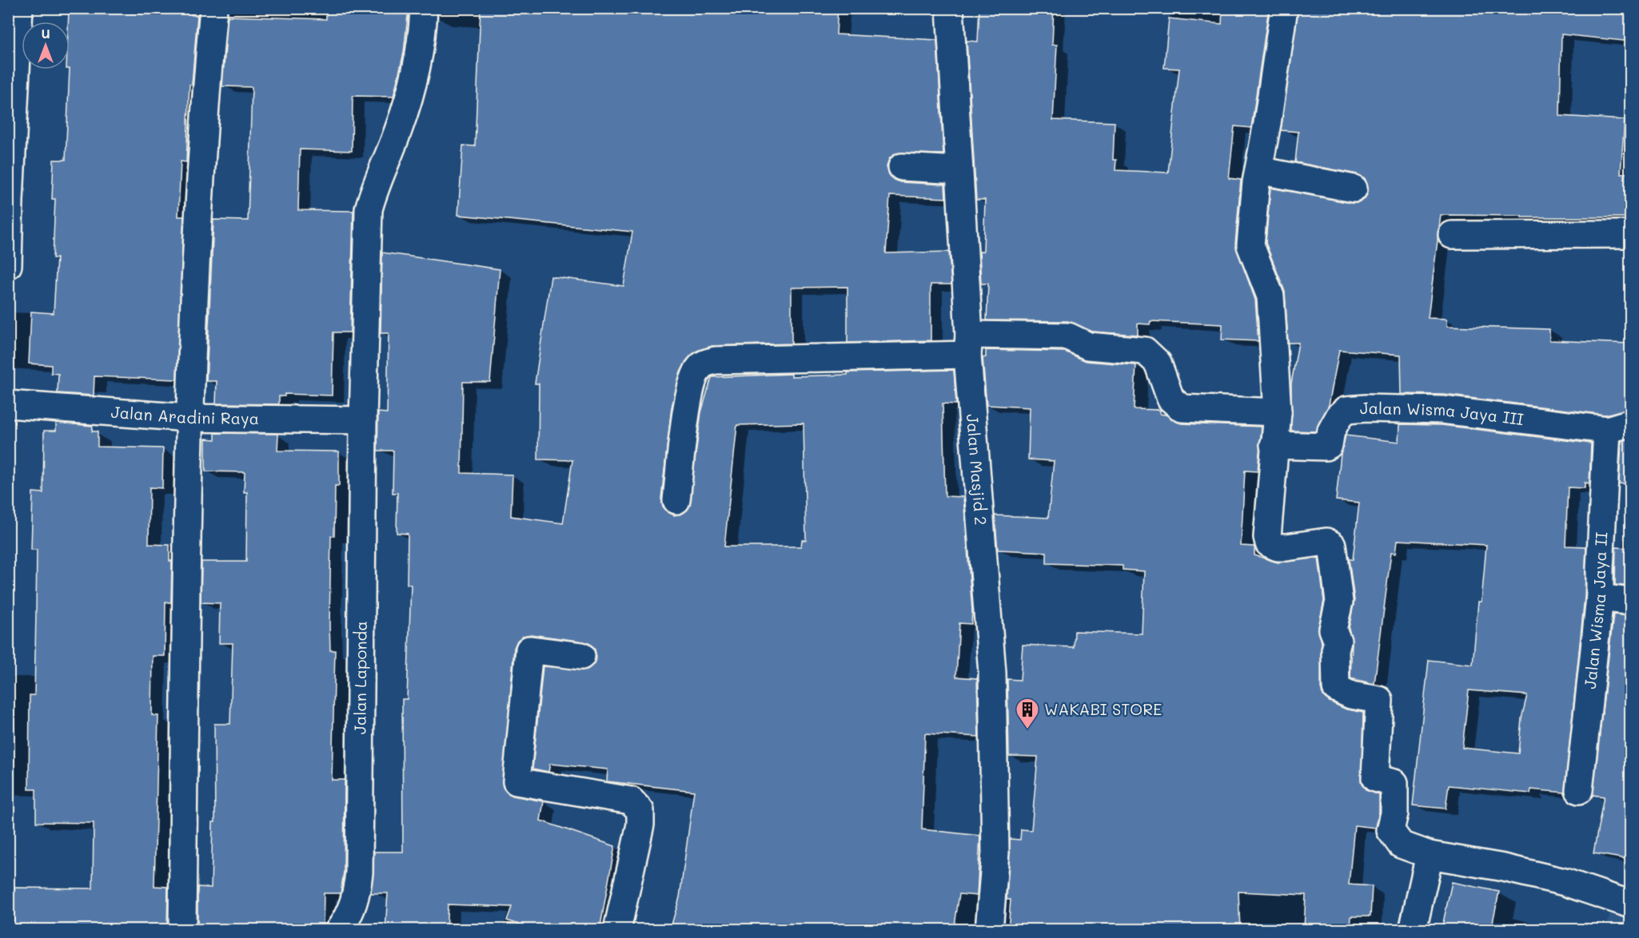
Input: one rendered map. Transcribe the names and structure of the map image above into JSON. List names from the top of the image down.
{
  "streets": {
    "street": [
      "Jalan Aradini Raya",
      "Jalan Wisma Jaya III",
      "Jalan Masjid 2",
      "Jalan Wisma Jaya II",
      "Jalan Laponda"
    ]
  },
  "crossings": [
    ["Jalan Aradini Raya", "Jalan Laponda"],
    ["Jalan Wisma Jaya III", "Jalan Wisma Jaya II"]
  ],
  "places": {
    "building": ["WAKABI STORE"]
  },
  "north": "top"
}
